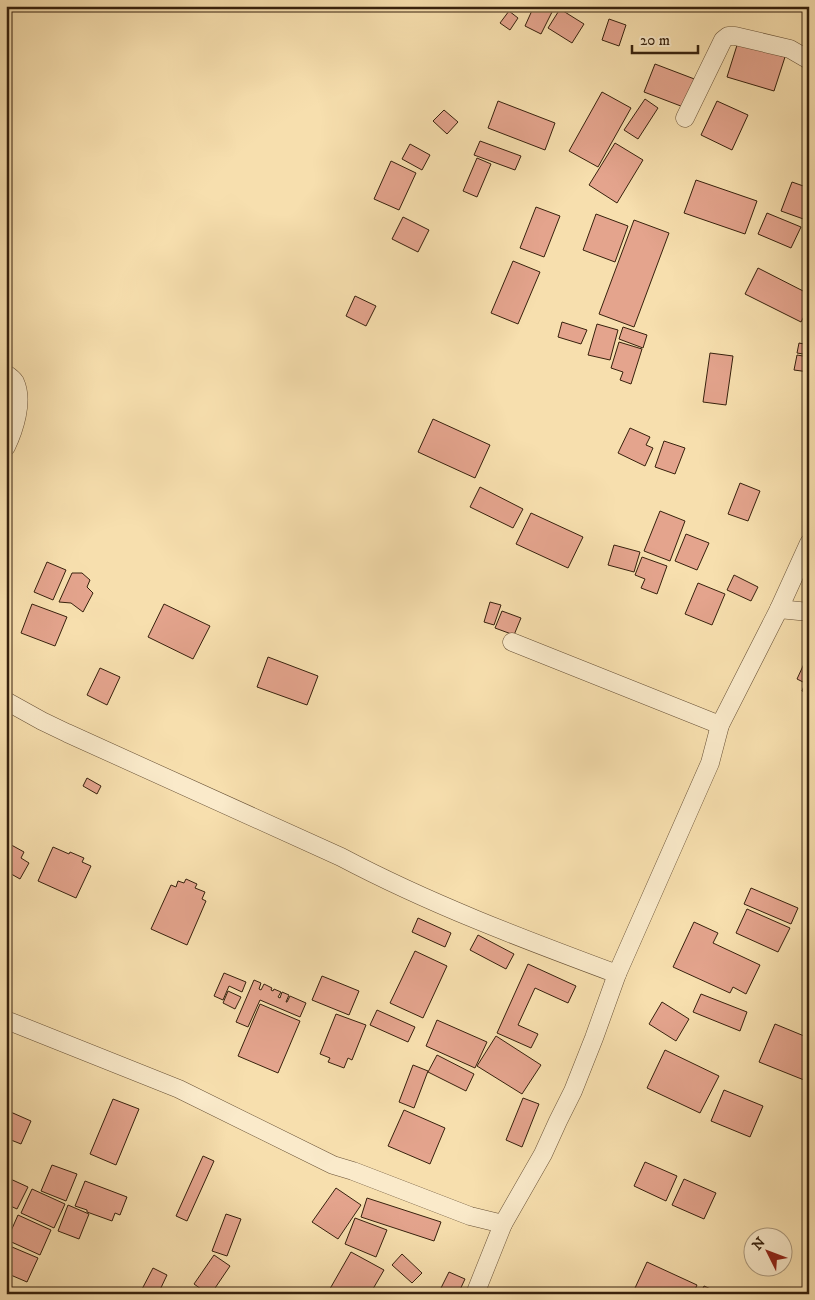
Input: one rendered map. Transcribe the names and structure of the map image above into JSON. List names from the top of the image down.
{
  "scale_bar": "20 m",
  "north": "top left"
}
